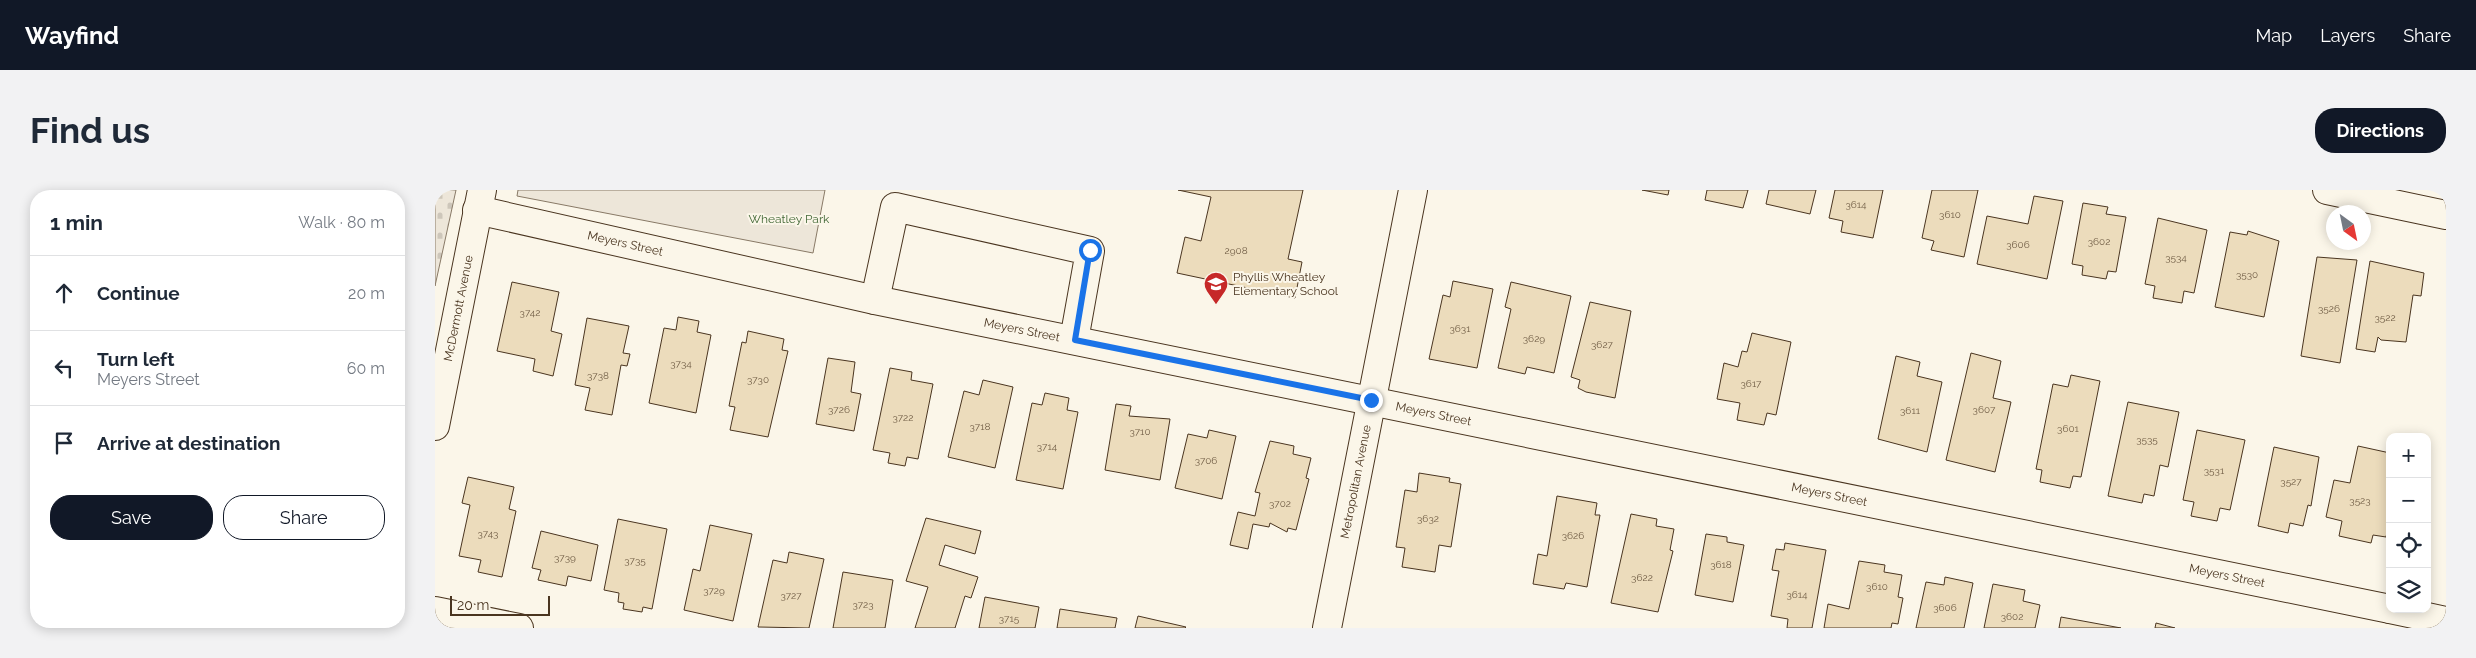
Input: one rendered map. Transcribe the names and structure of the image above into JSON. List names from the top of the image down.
{
  "streets": {
    "street": ["Meyers Street", "McDermott Avenue", "Metropolitan Avenue"]
  },
  "crossings": [
    ["Meyers Street", "McDermott Avenue"],
    ["Meyers Street", "Metropolitan Avenue"]
  ],
  "parks": ["Wheatley Park"],
  "places": {
    "school or university": ["Phyllis Wheatley Elementary School"]
  },
  "house_numbers": [
    "3614",
    "3610",
    "3602",
    "3606",
    "2908",
    "3534",
    "3530",
    "3526",
    "3742",
    "3522",
    "3631",
    "3629",
    "3627",
    "3734",
    "3738",
    "3730",
    "3617",
    "3726",
    "3607",
    "3611",
    "3722",
    "3718",
    "3601",
    "3710",
    "3535",
    "3714",
    "3706",
    "3531",
    "3527",
    "3523",
    "3702",
    "3632",
    "3743",
    "3626",
    "3739",
    "3735",
    "3618",
    "3622",
    "3610",
    "3729",
    "3614",
    "3727",
    "3723",
    "3606",
    "3602",
    "3715"
  ],
  "scale_bar": "20 m",
  "north": "bottom right",
  "page": {
    "header": "Wayfind",
    "nav": ["Map", "Layers", "Share"],
    "buttons": [
      "Directions",
      ["Save", "Share"]
    ],
    "title": "Find us",
    "heading": ["1 min", "Walk · 80 m"],
    "list": [
      ["Continue", "20 m"],
      ["Turn left", "Meyers Street", "60 m"],
      "Arrive at destination"
    ],
    "map_buttons": ["+", "−"],
    "scale": "20 m"
  }
}
